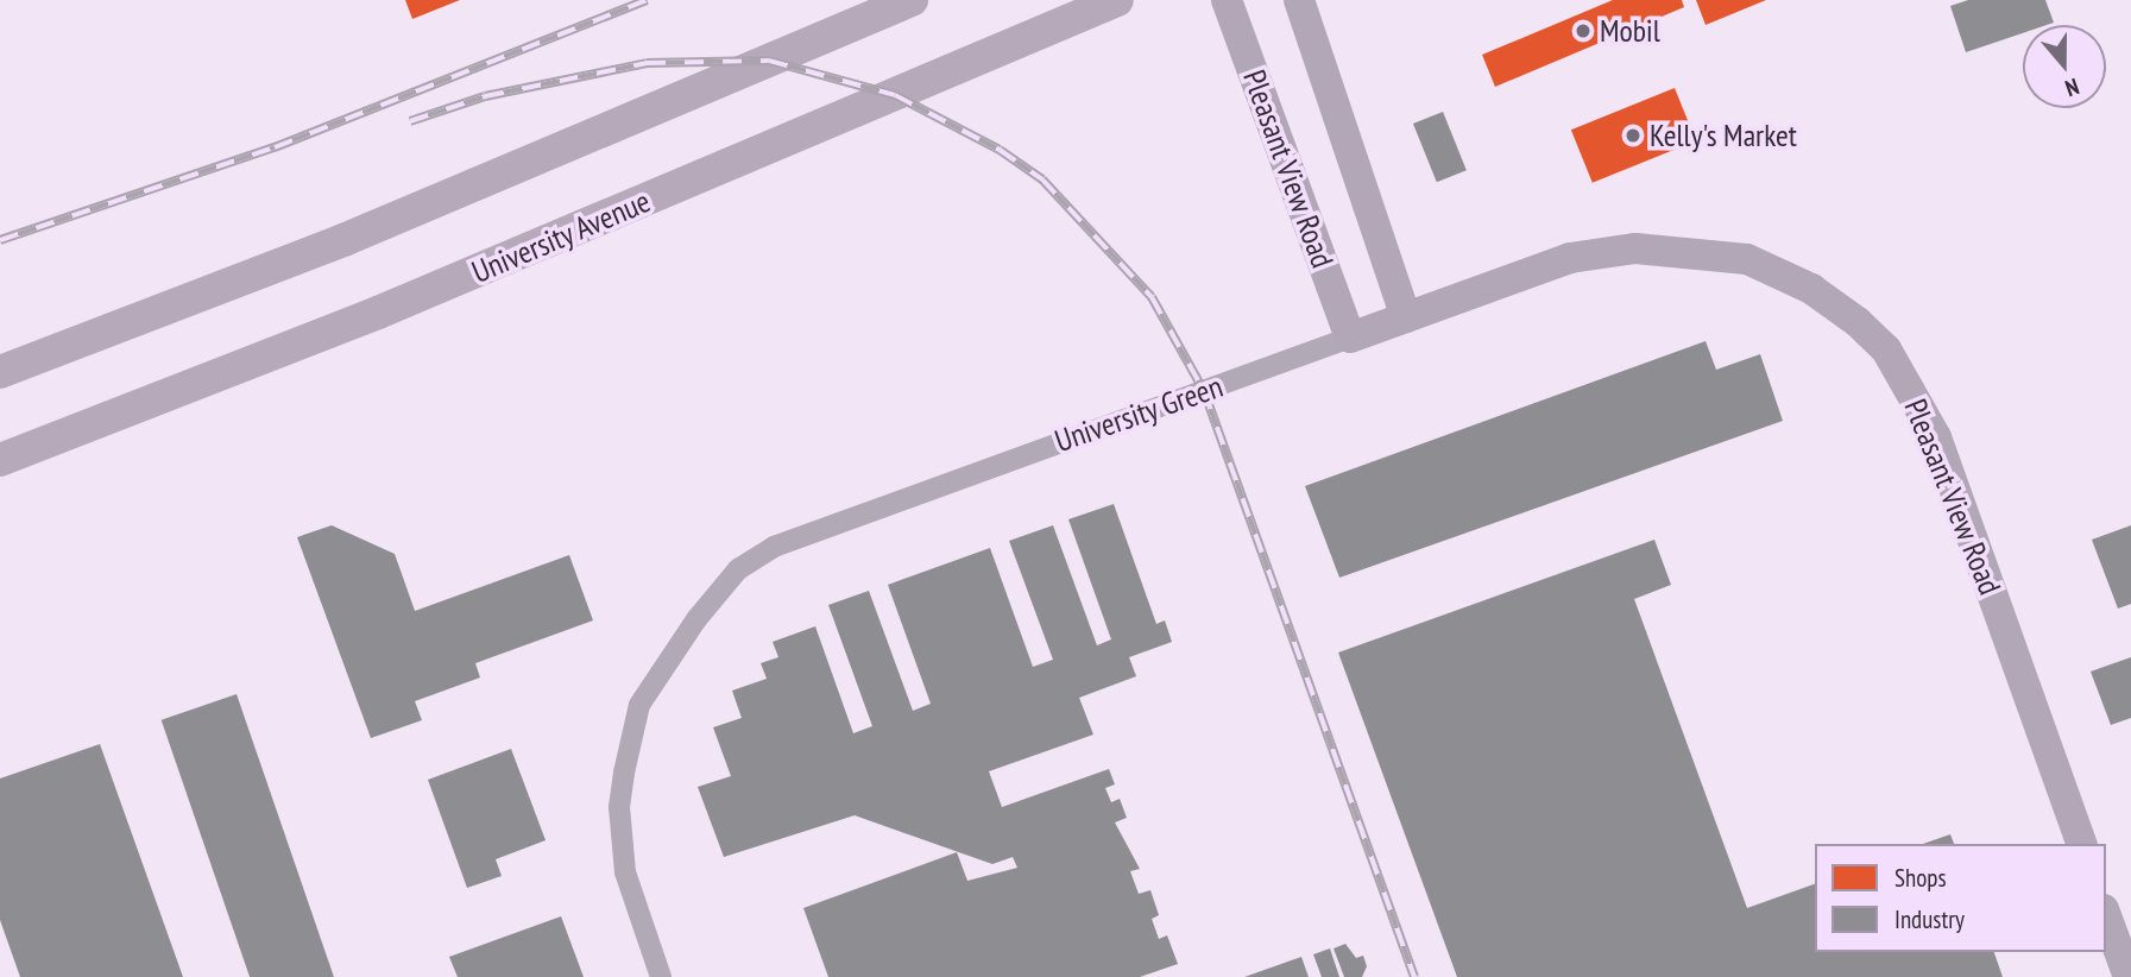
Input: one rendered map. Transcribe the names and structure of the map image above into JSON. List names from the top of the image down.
{
  "streets": {
    "main road": ["University Avenue"],
    "street": ["Pleasant View Road", "University Green"]
  },
  "crossings": [
    ["Pleasant View Road", "University Green"]
  ],
  "places": ["Mobil", "Kelly's Market"],
  "legend": ["Shops", "Industry"],
  "north": "bottom"
}
